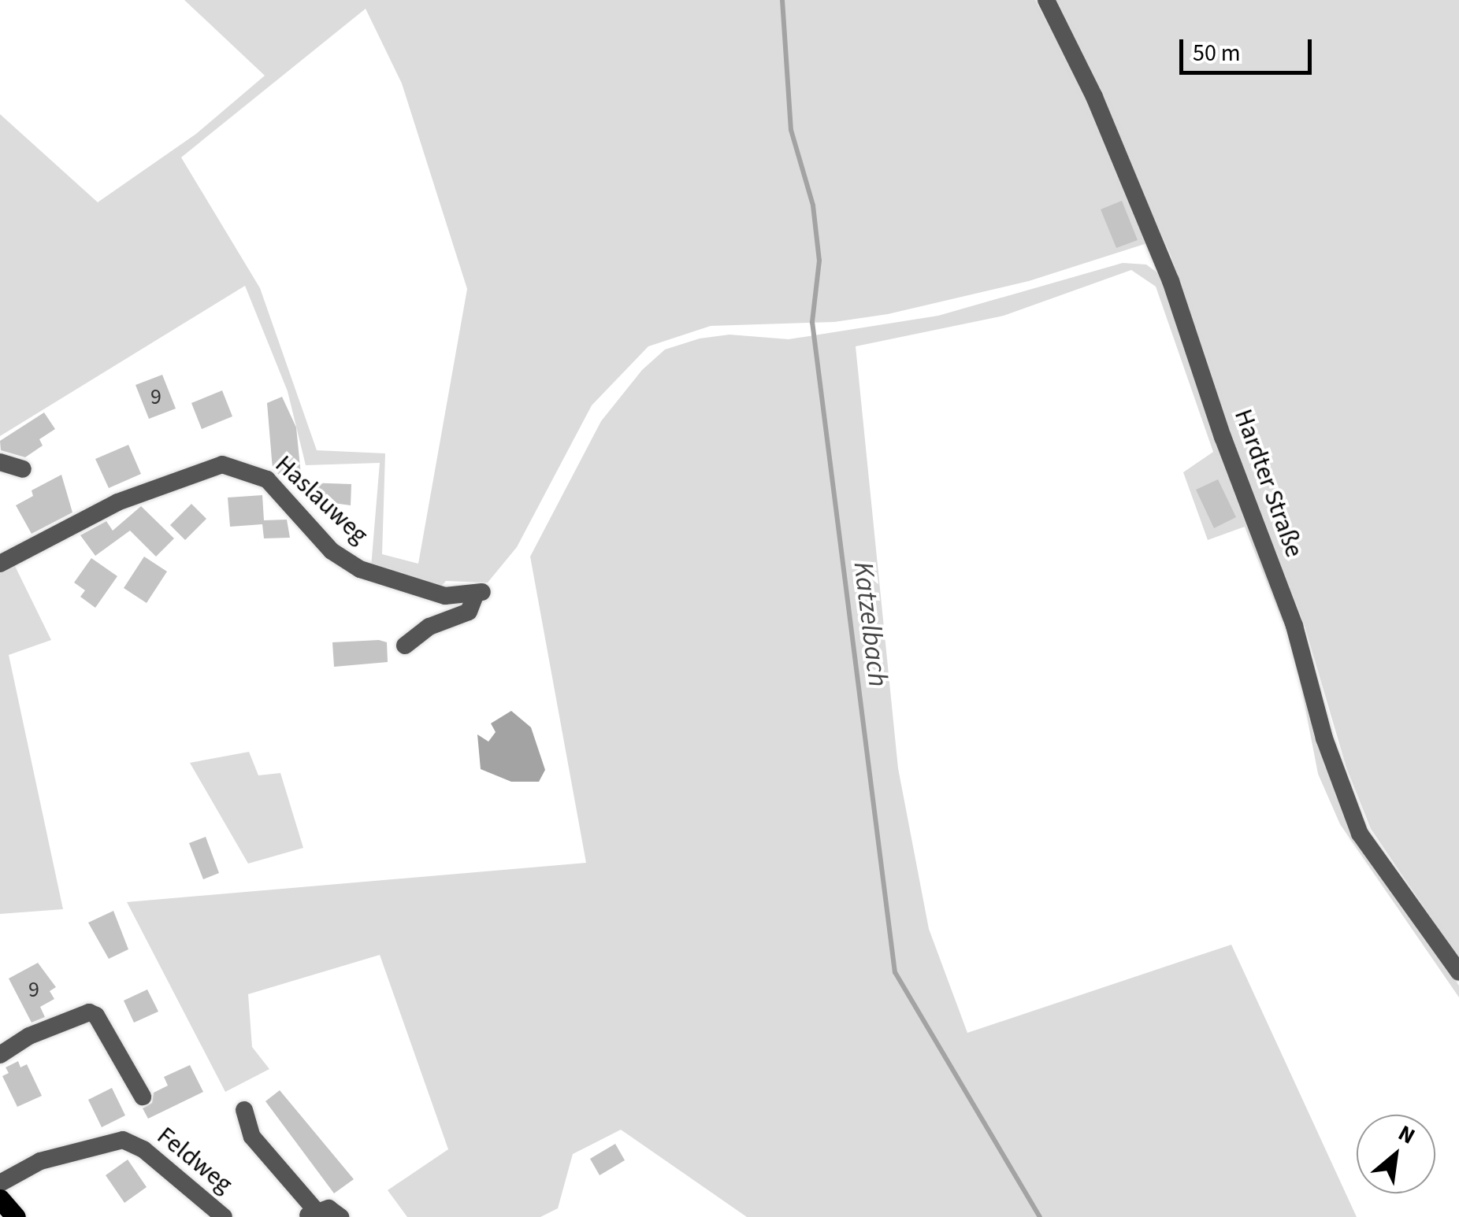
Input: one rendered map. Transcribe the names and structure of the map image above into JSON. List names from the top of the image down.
{
  "streets": {
    "street": ["Hardter Straße", "Haslauweg", "Feldweg"]
  },
  "water": ["Katzelbach"],
  "house_numbers": ["9", "9"],
  "scale_bar": "50 m",
  "north": "top right"
}
